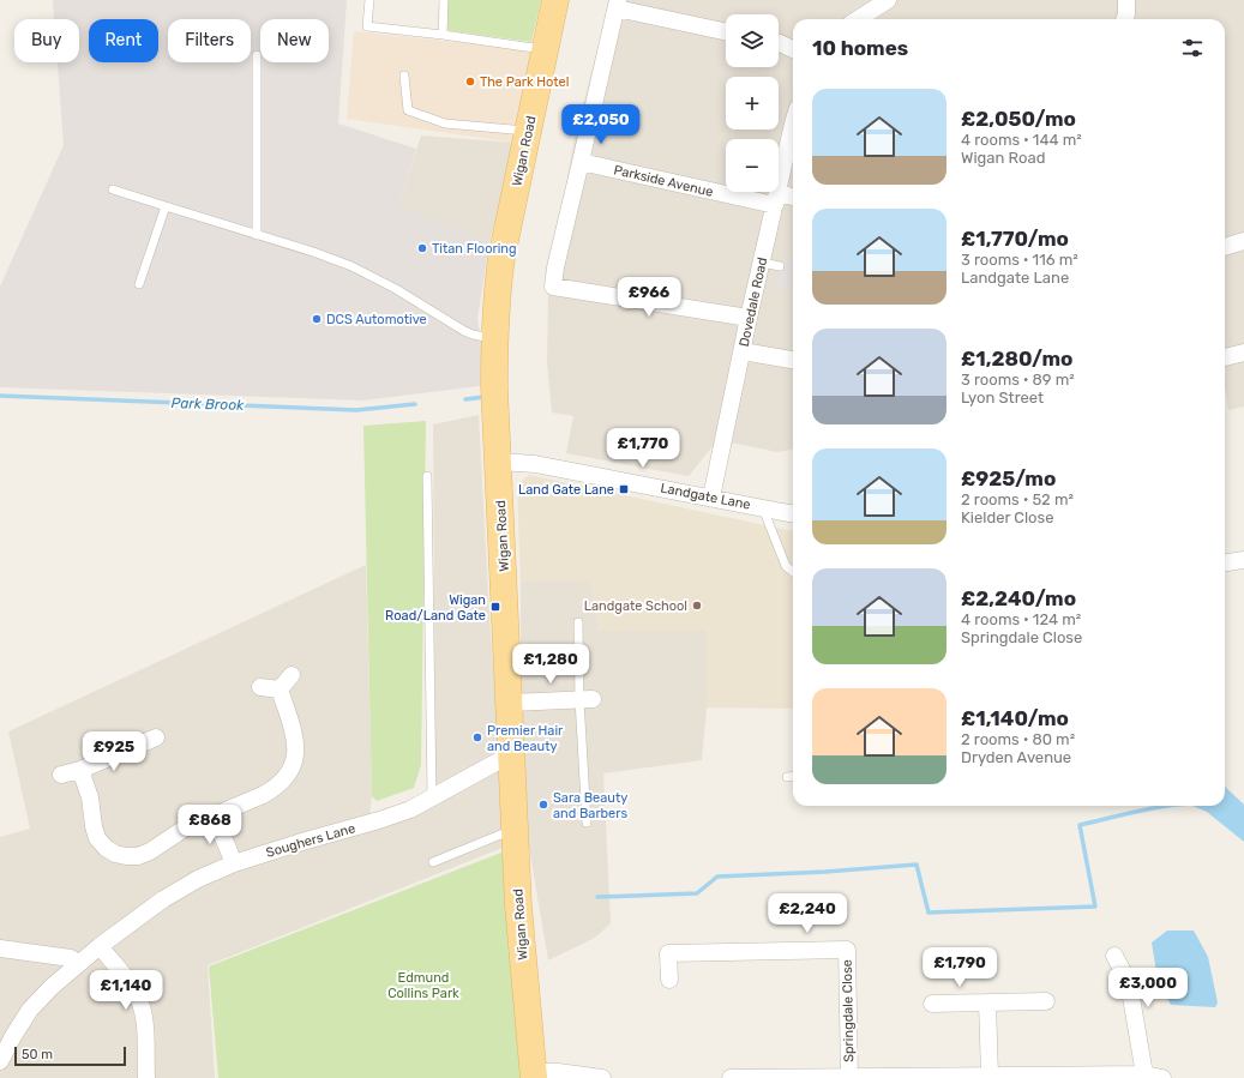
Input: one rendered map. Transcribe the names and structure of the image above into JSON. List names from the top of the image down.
{
  "streets": {
    "main road": ["Wigan Road"],
    "street": [
      "Parkside Avenue",
      "Dovedale Road",
      "Landgate Lane",
      "Soughers Lane",
      "Springdale Close"
    ]
  },
  "crossings": [
    ["Wigan Road", "Landgate Lane"],
    ["Wigan Road", "Soughers Lane"],
    ["Parkside Avenue", "Dovedale Road"],
    ["Dovedale Road", "Landgate Lane"]
  ],
  "water": ["Park Brook"],
  "parks": ["Edmund Collins Park"],
  "places": {
    "other": [
      "The Park Hotel",
      "Titan Flooring",
      "DCS Automotive",
      "Landgate School",
      "Premier Hair and Beauty",
      "Sara Beauty and Barbers"
    ],
    "transit": ["Land Gate Lane", "Wigan Road/Land Gate"]
  },
  "scale_bar": "50 m",
  "page": {
    "map_buttons": ["+", "−"],
    "chip": [
      "Buy",
      "Rent",
      "Filters",
      "New"
    ],
    "heading": "10 homes",
    "list": [
      {
        "name": "£2,050/mo",
        "note": "4 rooms · 144 m² · Wigan Road"
      },
      {
        "name": "£1,770/mo",
        "note": "3 rooms · 116 m² · Landgate Lane"
      },
      {
        "name": "£1,280/mo",
        "note": "3 rooms · 89 m² · Lyon Street"
      },
      {
        "name": "£925/mo",
        "note": "2 rooms · 52 m² · Kielder Close"
      },
      {
        "name": "£2,240/mo",
        "note": "4 rooms · 124 m² · Springdale Close"
      },
      {
        "name": "£1,140/mo",
        "note": "2 rooms · 80 m² · Dryden Avenue"
      }
    ],
    "price": [
      "£2,050",
      "£966",
      "£1,770",
      "£1,280",
      "£925",
      "£868",
      "£2,240",
      "£1,790",
      "£3,000",
      "£1,140"
    ],
    "scale": "50 m"
  }
}
